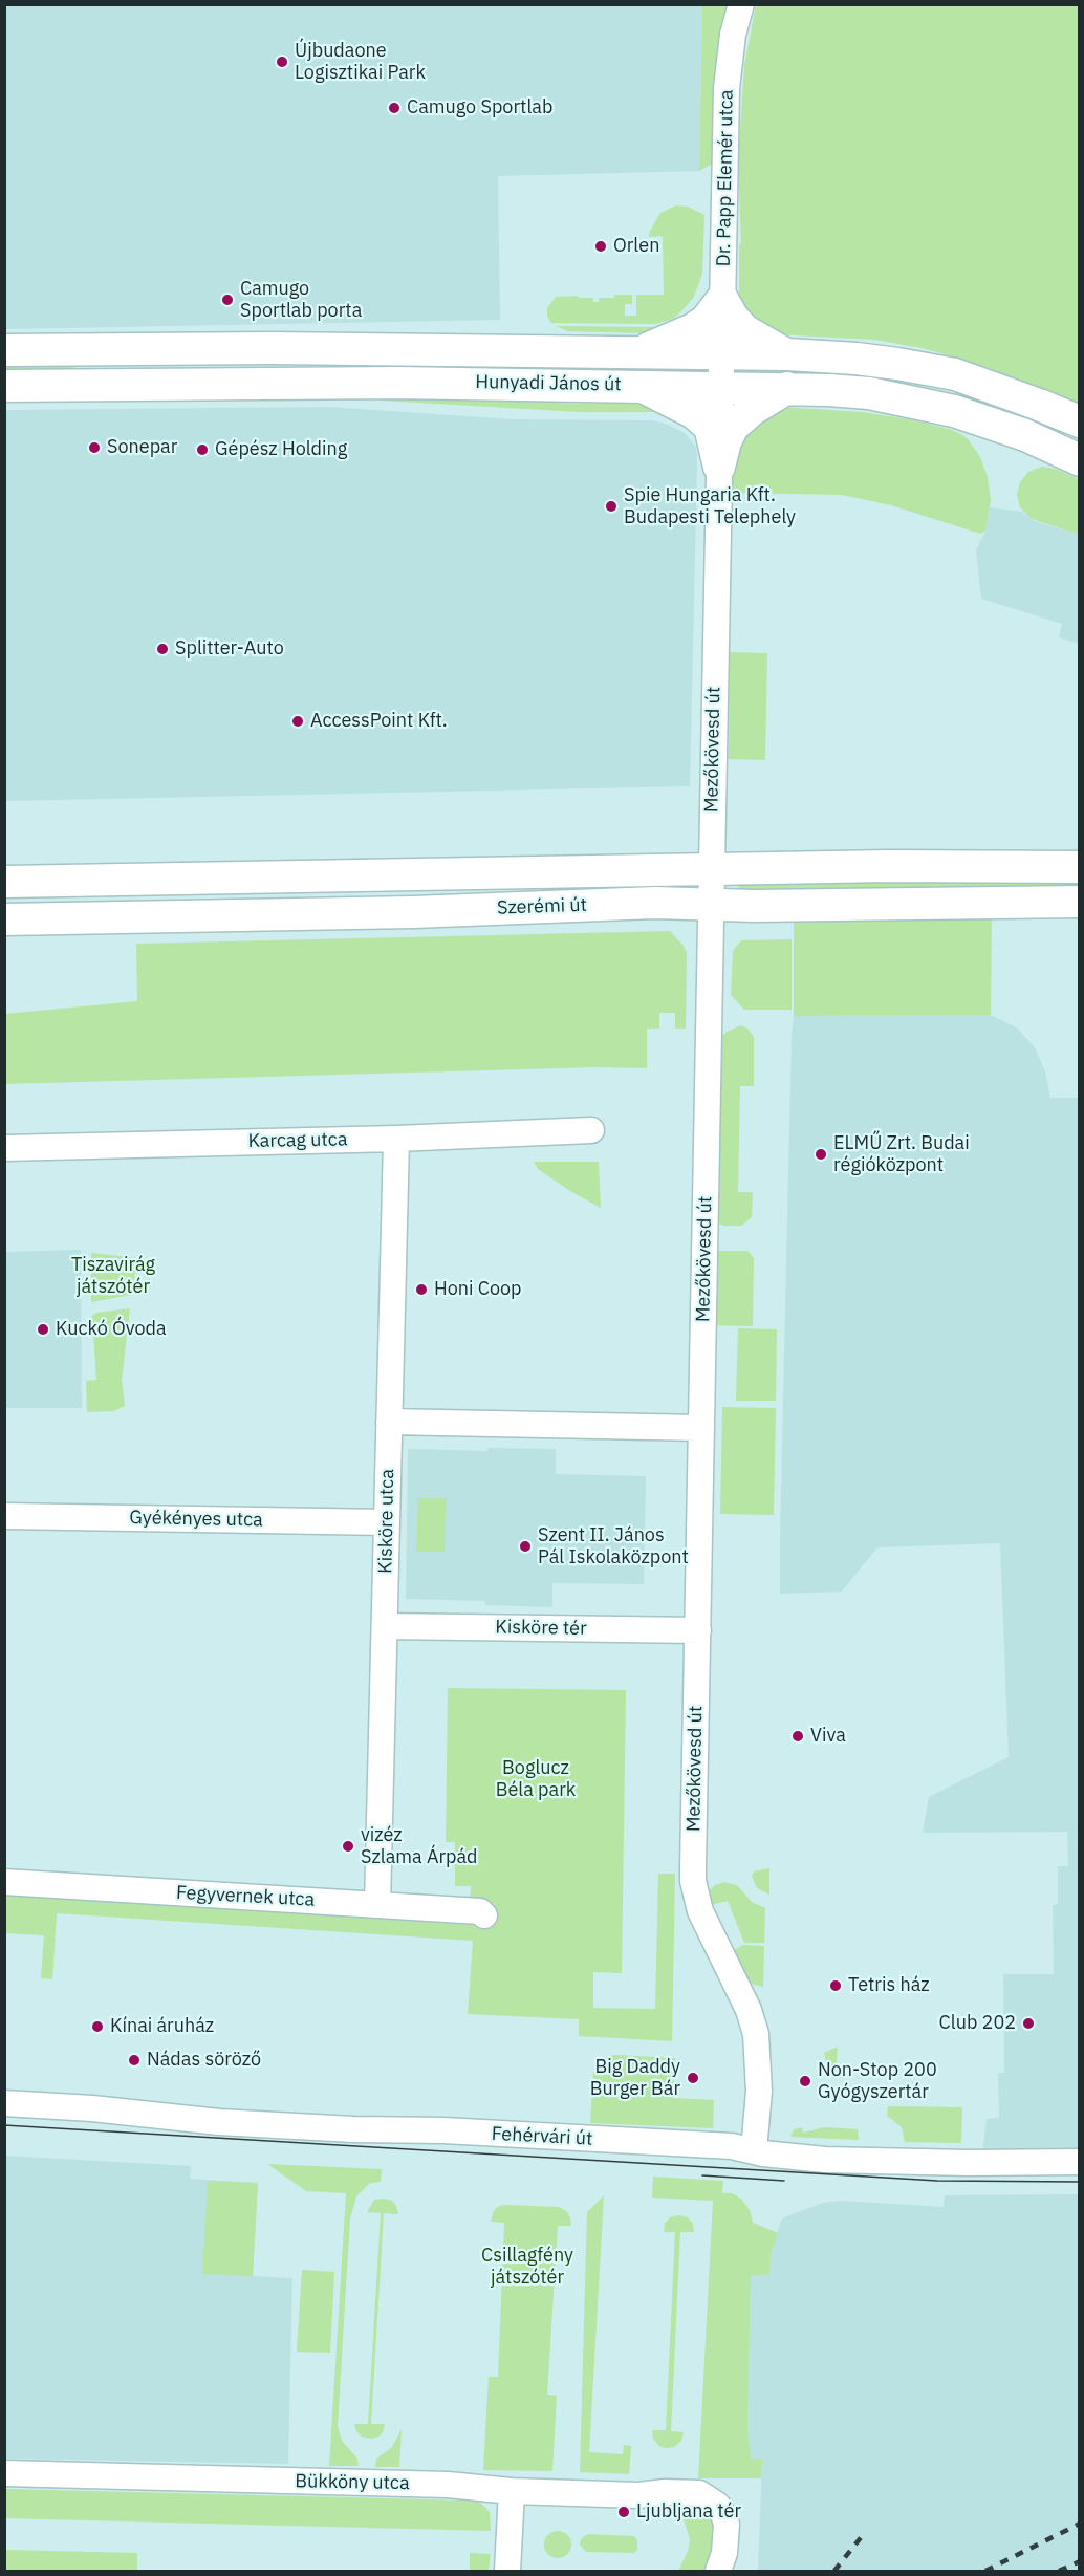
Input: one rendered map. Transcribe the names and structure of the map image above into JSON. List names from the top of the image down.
{
  "streets": {
    "main road": ["Hunyadi János út", "Szerémi út"],
    "street": [
      "Dr. Papp Elemér utca",
      "Mezőkövesd út",
      "Karcag utca",
      "Gyékényes utca",
      "Kisköre utca",
      "Kisköre tér",
      "Fegyvernek utca",
      "Fehérvári út",
      "Bükköny utca"
    ]
  },
  "crossings": [
    ["Dr. Papp Elemér utca", "Hunyadi János út"],
    ["Dr. Papp Elemér utca", "Mezőkövesd út"],
    ["Hunyadi János út", "Mezőkövesd út"],
    ["Mezőkövesd út", "Szerémi út"],
    ["Mezőkövesd út", "Kisköre tér"],
    ["Mezőkövesd út", "Fehérvári út"],
    ["Karcag utca", "Kisköre utca"],
    ["Gyékényes utca", "Kisköre utca"],
    ["Kisköre utca", "Kisköre tér"],
    ["Kisköre utca", "Fegyvernek utca"]
  ],
  "parks": ["Tiszavirág játszótér", "Boglucz Béla park", "Csillagfény játszótér"],
  "places": [
    "Újbudaone Logisztikai Park",
    "Camugo Sportlab",
    "Orlen",
    "Camugo Sportlab porta",
    "Sonepar",
    "Gépész Holding",
    "Spie Hungaria Kft. Budapesti Telephely",
    "Splitter-Auto",
    "AccessPoint Kft.",
    "ELMŰ Zrt. Budai régióközpont",
    "Honi Coop",
    "Kuckó Óvoda",
    "Szent II. János Pál Iskolaközpont",
    "Viva",
    "vizéz Szlama Árpád",
    "Tetris ház",
    "Club 202",
    "Kínai áruház",
    "Nádas söröző",
    "Big Daddy Burger Bár",
    "Non-Stop 200 Gyógyszertár",
    "Ljubljana tér"
  ]
}
